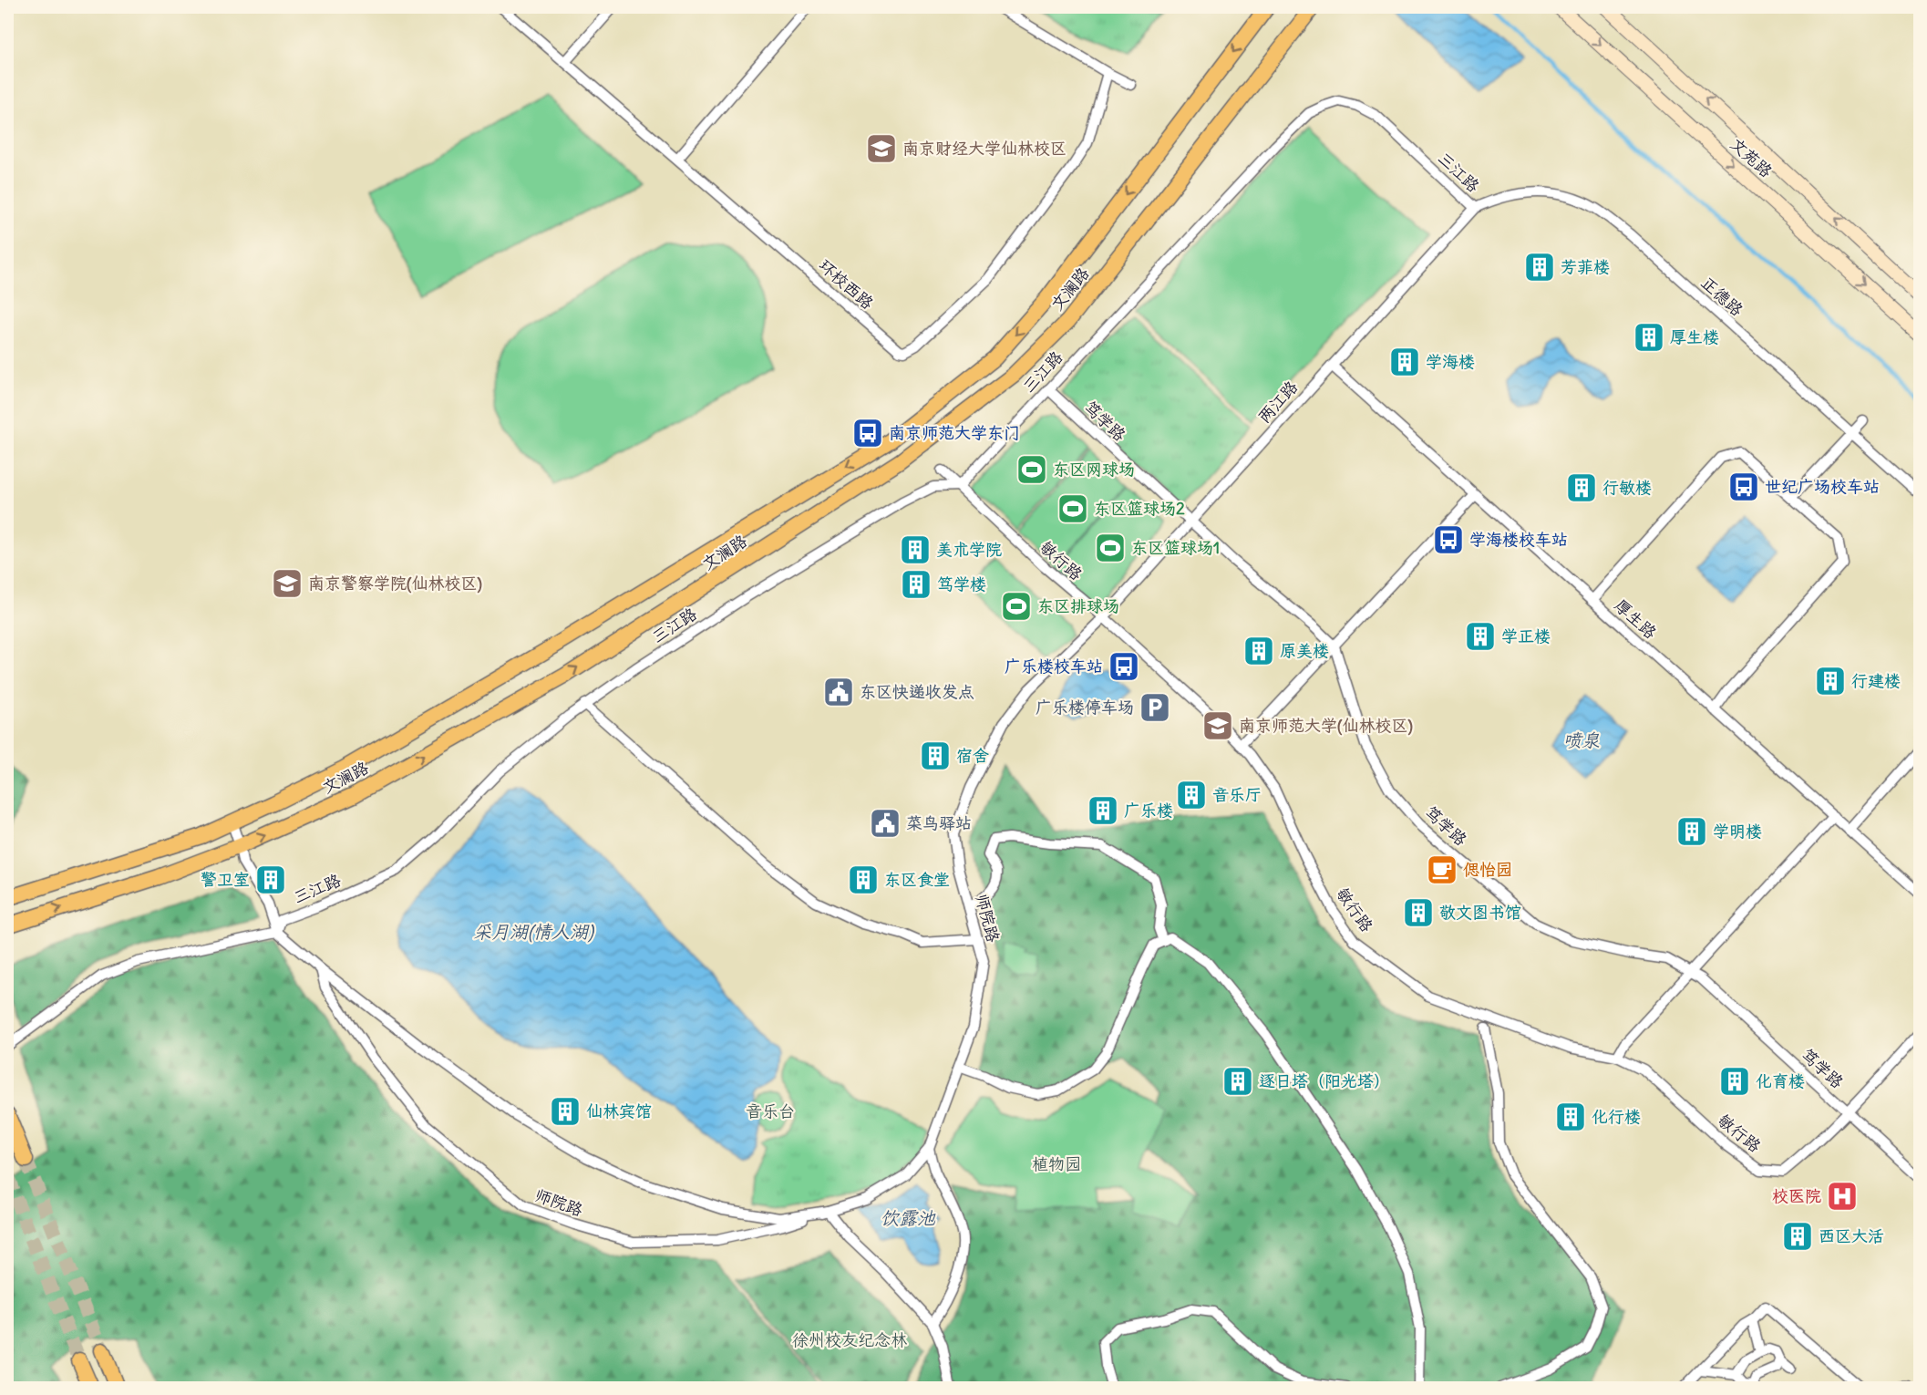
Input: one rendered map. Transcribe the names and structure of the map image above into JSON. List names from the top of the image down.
{
  "streets": {
    "main road": ["文苑路", "文澜路"],
    "street": [
      "三江路",
      "环校西路",
      "正德路",
      "两江路",
      "笃学路",
      "敏行路",
      "厚生路",
      "师院路"
    ]
  },
  "crossings": [
    ["三江路", "正德路"],
    ["三江路", "两江路"],
    ["三江路", "笃学路"],
    ["三江路", "敏行路"],
    ["三江路", "师院路"],
    ["正德路", "两江路"],
    ["两江路", "笃学路"],
    ["两江路", "敏行路"],
    ["两江路", "厚生路"],
    ["两江路", "师院路"],
    ["笃学路", "敏行路"],
    ["敏行路", "师院路"]
  ],
  "water": ["喷泉", "采月湖(情人湖)", "饮露池"],
  "parks": ["音乐台", "植物园", "徐州校友纪念林"],
  "places": {
    "school or university": ["南京财经大学仙林校区", "南京警察学院(仙林校区)", "南京师范大学(仙林校区)"],
    "building": [
      "芳菲楼",
      "厚生楼",
      "学海楼",
      "行敏楼",
      "美术学院",
      "笃学楼",
      "学正楼",
      "原美楼",
      "行建楼",
      "宿舍",
      "音乐厅",
      "广乐楼",
      "学明楼",
      "警卫室",
      "东区食堂",
      "敬文图书馆",
      "逐日塔（阳光塔）",
      "化育楼",
      "仙林宾馆",
      "化行楼",
      "西区大活"
    ],
    "bus stop": [
      "南京师范大学东门",
      "世纪广场校车站",
      "学海楼校车站",
      "广乐楼校车站"
    ],
    "sports": [
      "东区网球场",
      "东区篮球场2",
      "东区篮球场1",
      "东区排球场"
    ],
    "public building": ["东区快递收发点", "菜鸟驿站"],
    "parking": ["广乐楼停车场"],
    "cafe": ["偲怡园"],
    "hospital": ["校医院"]
  }
}
